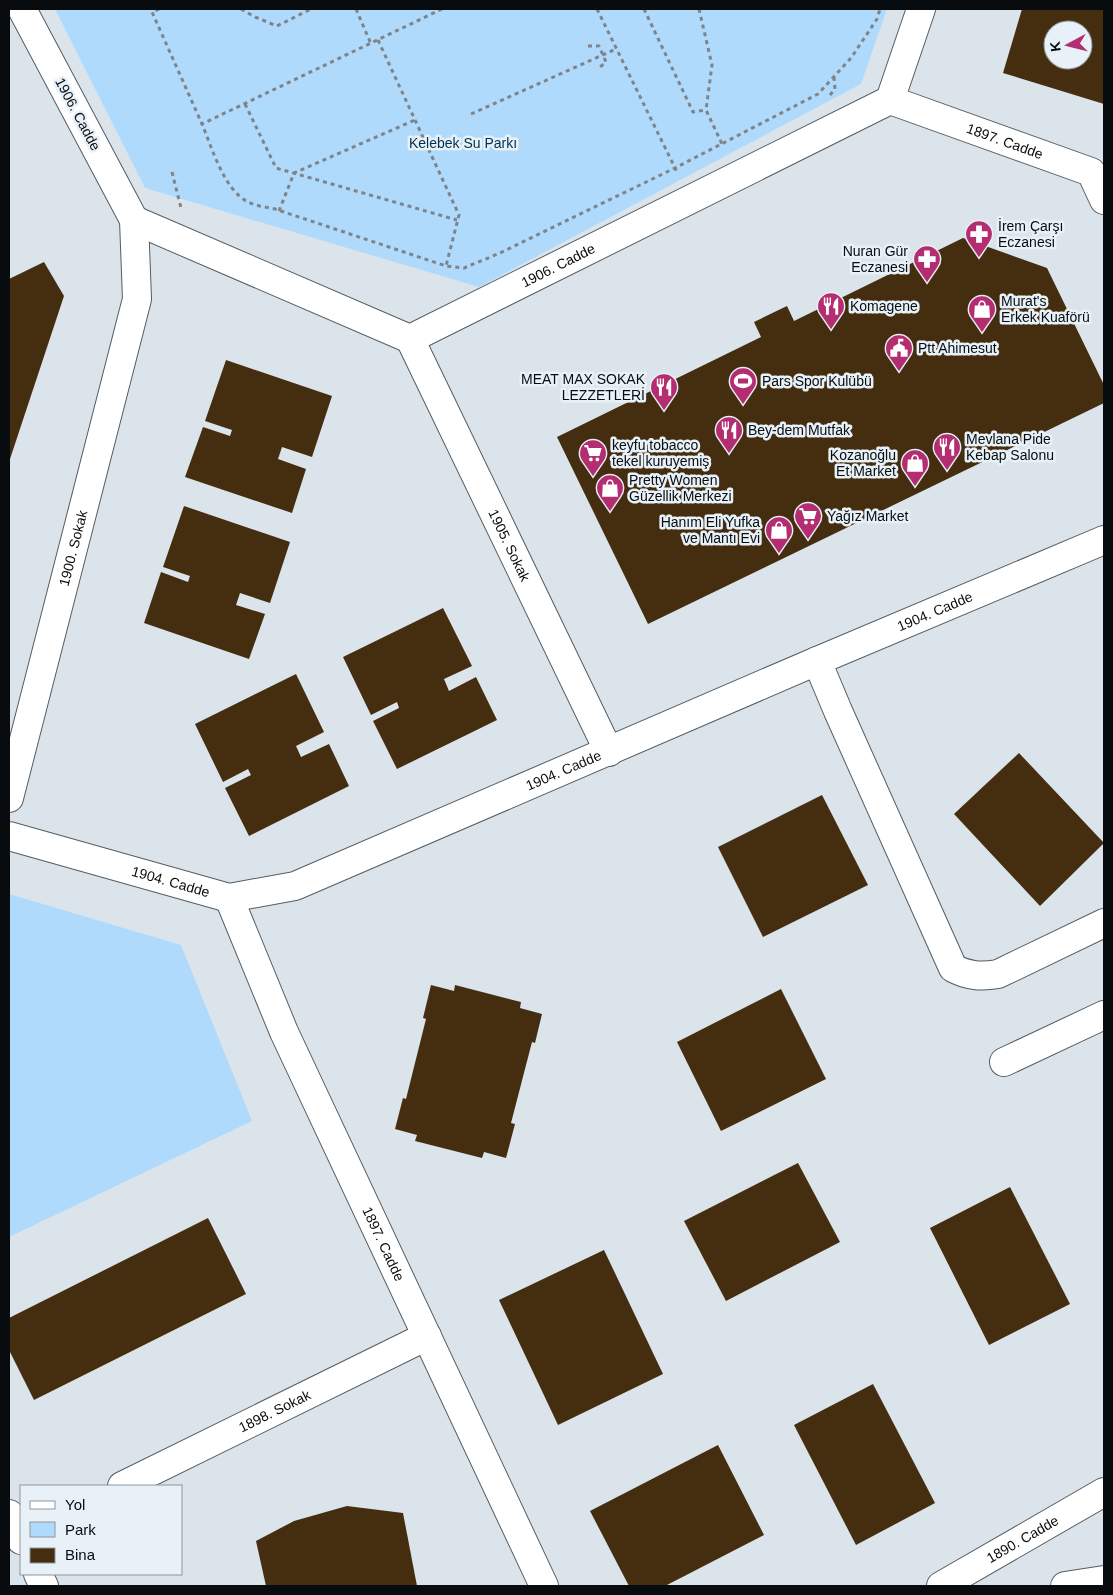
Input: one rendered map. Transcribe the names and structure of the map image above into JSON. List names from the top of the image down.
{
  "streets": {
    "street": [
      "1906. Cadde",
      "1897. Cadde",
      "1905. Sokak",
      "1900. Sokak",
      "1904. Cadde",
      "1898. Sokak",
      "1890. Cadde"
    ]
  },
  "crossings": [
    ["1906. Cadde", "1897. Cadde"],
    ["1906. Cadde", "1905. Sokak"],
    ["1906. Cadde", "1900. Sokak"],
    ["1897. Cadde", "1904. Cadde"],
    ["1897. Cadde", "1898. Sokak"],
    ["1905. Sokak", "1904. Cadde"]
  ],
  "parks": ["Kelebek Su Parkı"],
  "places": {
    "pharmacy": ["İrem Çarşı Eczanesi", "Nuran Gür Eczanesi"],
    "restaurant": [
      "Komagene",
      "MEAT MAX SOKAK LEZZETLERİ",
      "Bey-dem Mutfak",
      "Mevlana Pide Kebap Salonu"
    ],
    "shop": [
      "Murat's Erkek Kuaförü",
      "Kozanoğlu Et Market",
      "Pretty Women Güzellik Merkezi",
      "Hanım Eli Yufka ve Mantı Evi"
    ],
    "public building": ["Ptt Ahimesut"],
    "sports": ["Pars Spor Kulübü"],
    "supermarket": ["keyfu tobacco tekel kuruyemiş", "Yağız Market"]
  },
  "legend": ["Yol", "Park", "Bina"],
  "north": "left"
}
